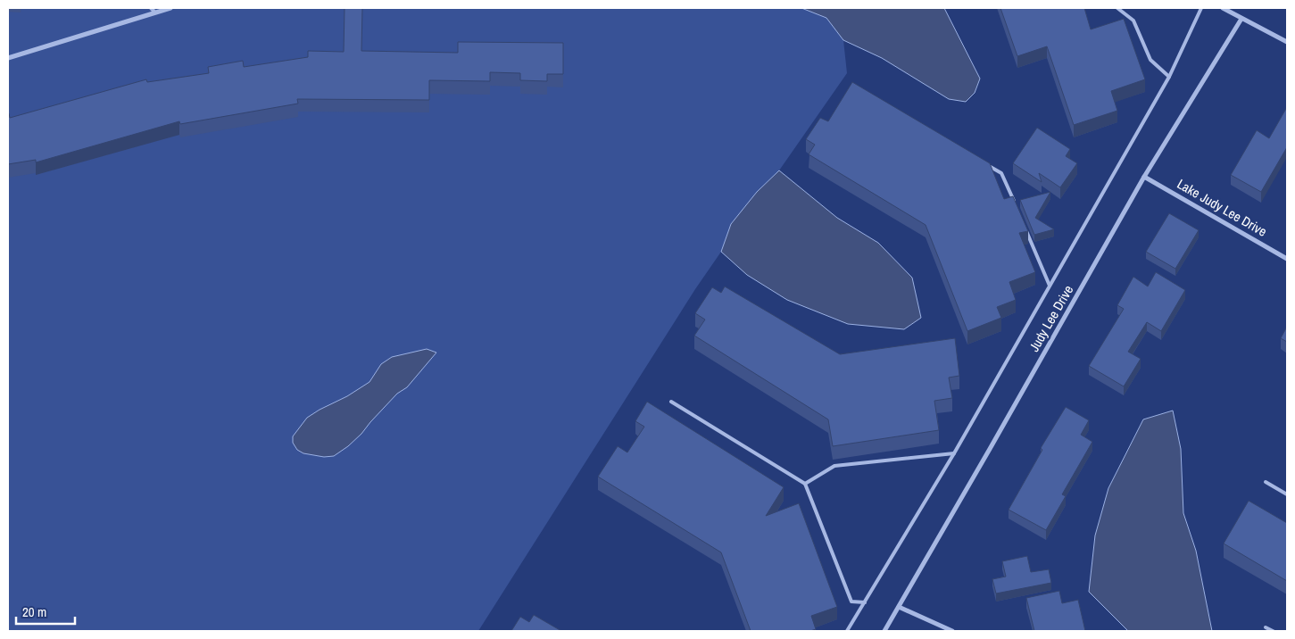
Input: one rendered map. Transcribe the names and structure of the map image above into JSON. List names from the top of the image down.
{
  "streets": {
    "street": ["Lake Judy Lee Drive", "Judy Lee Drive"]
  },
  "crossings": [
    ["Lake Judy Lee Drive", "Judy Lee Drive"]
  ],
  "scale_bar": "20 m"
}
